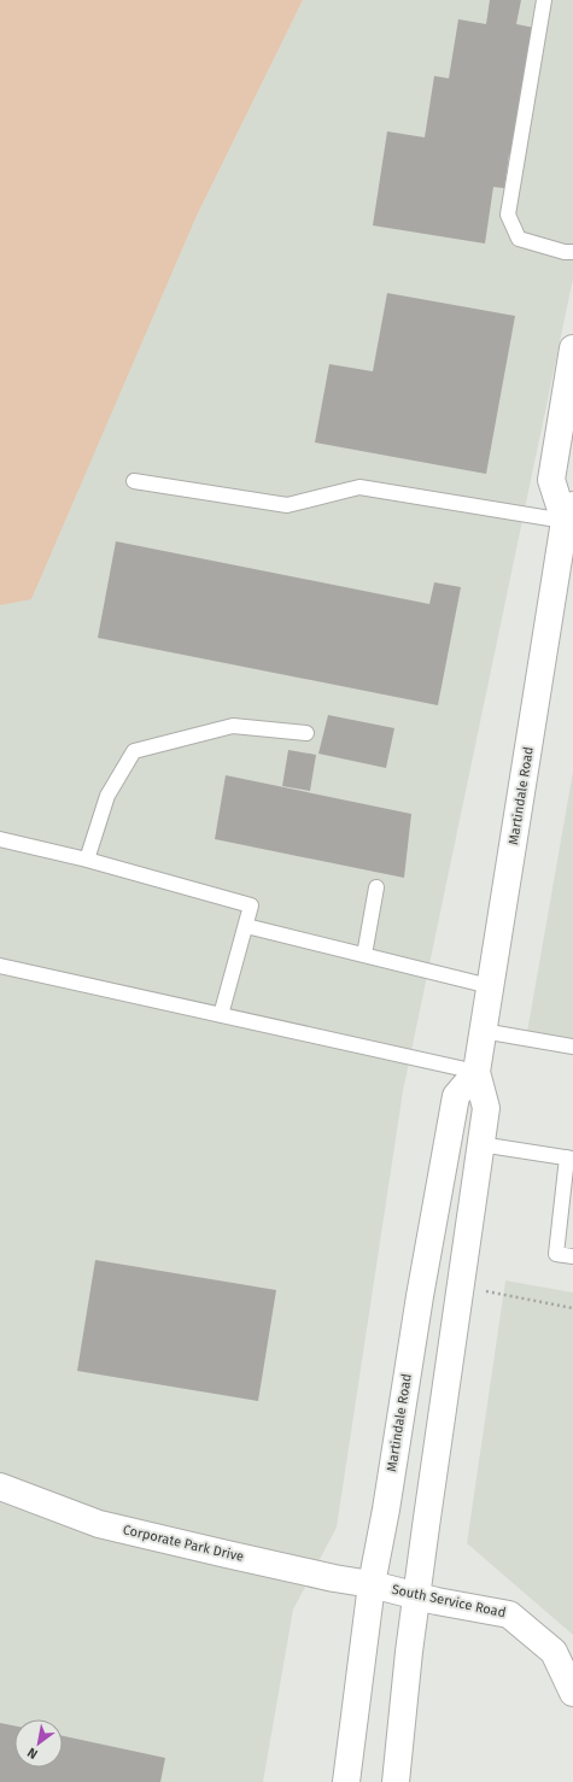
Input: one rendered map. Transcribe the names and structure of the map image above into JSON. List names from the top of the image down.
{
  "streets": {
    "main road": ["Martindale Road", "Corporate Park Drive", "South Service Road"]
  },
  "crossings": [
    ["Martindale Road", "Corporate Park Drive"],
    ["Martindale Road", "South Service Road"],
    ["Corporate Park Drive", "South Service Road"]
  ],
  "north": "bottom left"
}
